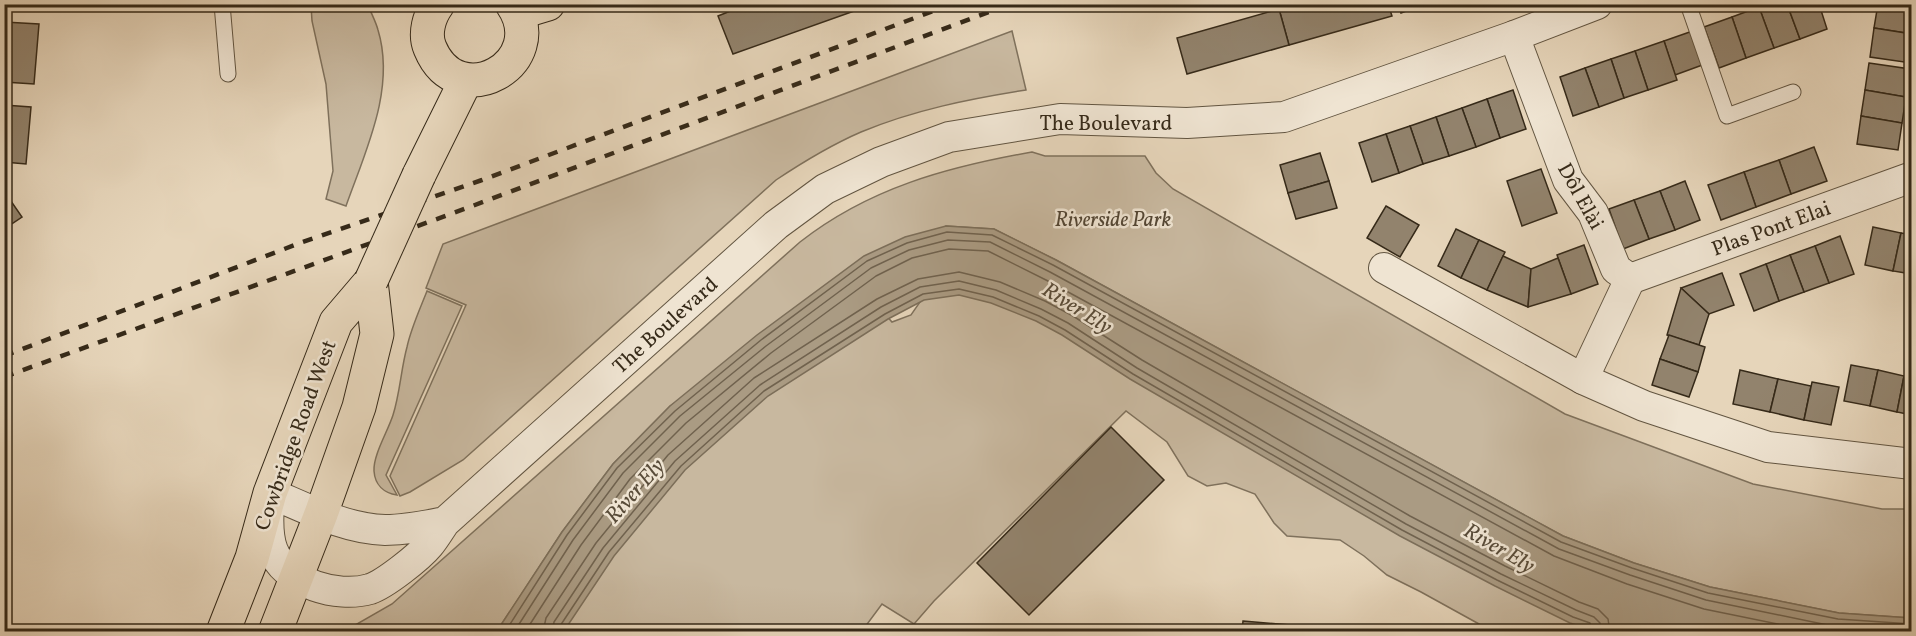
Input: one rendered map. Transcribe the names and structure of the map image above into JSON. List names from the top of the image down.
{
  "streets": {
    "highway": ["Cowbridge Road West"],
    "street": ["The Boulevard", "Dôl Elài", "Plas Pont Elai"]
  },
  "crossings": [
    ["The Boulevard", "Dôl Elài"],
    ["The Boulevard", "Cowbridge Road West"],
    ["Dôl Elài", "Plas Pont Elai"]
  ],
  "water": ["River Ely"],
  "parks": ["Riverside Park"]
}
